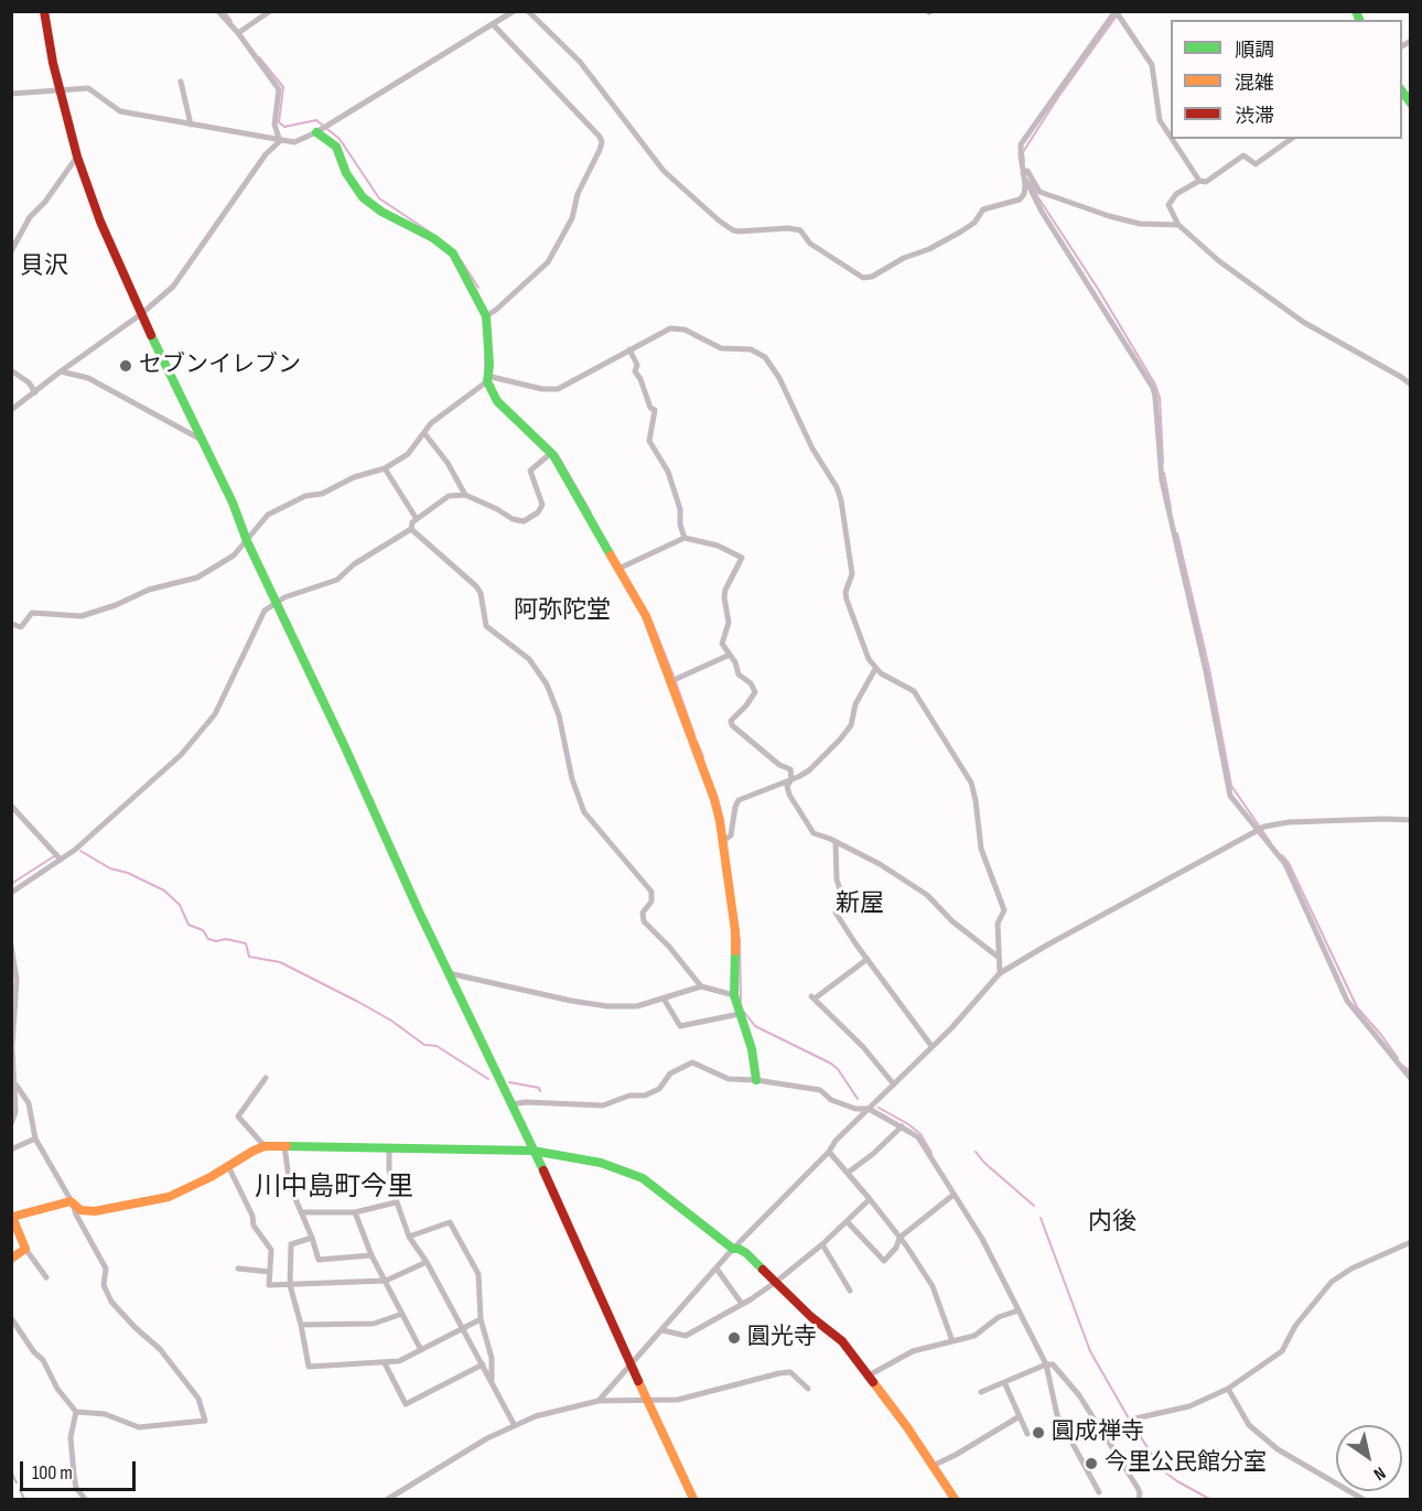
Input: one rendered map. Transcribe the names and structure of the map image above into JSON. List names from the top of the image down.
{
  "districts": [
    "貝沢",
    "阿弥陀堂",
    "新屋",
    "川中島町今里",
    "内後"
  ],
  "places": [
    "セブンイレブン",
    "圓光寺",
    "圓成禅寺",
    "今里公民館分室"
  ],
  "legend": ["順調", "混雑", "渋滞"],
  "scale_bar": "100 m",
  "north": "bottom right"
}
